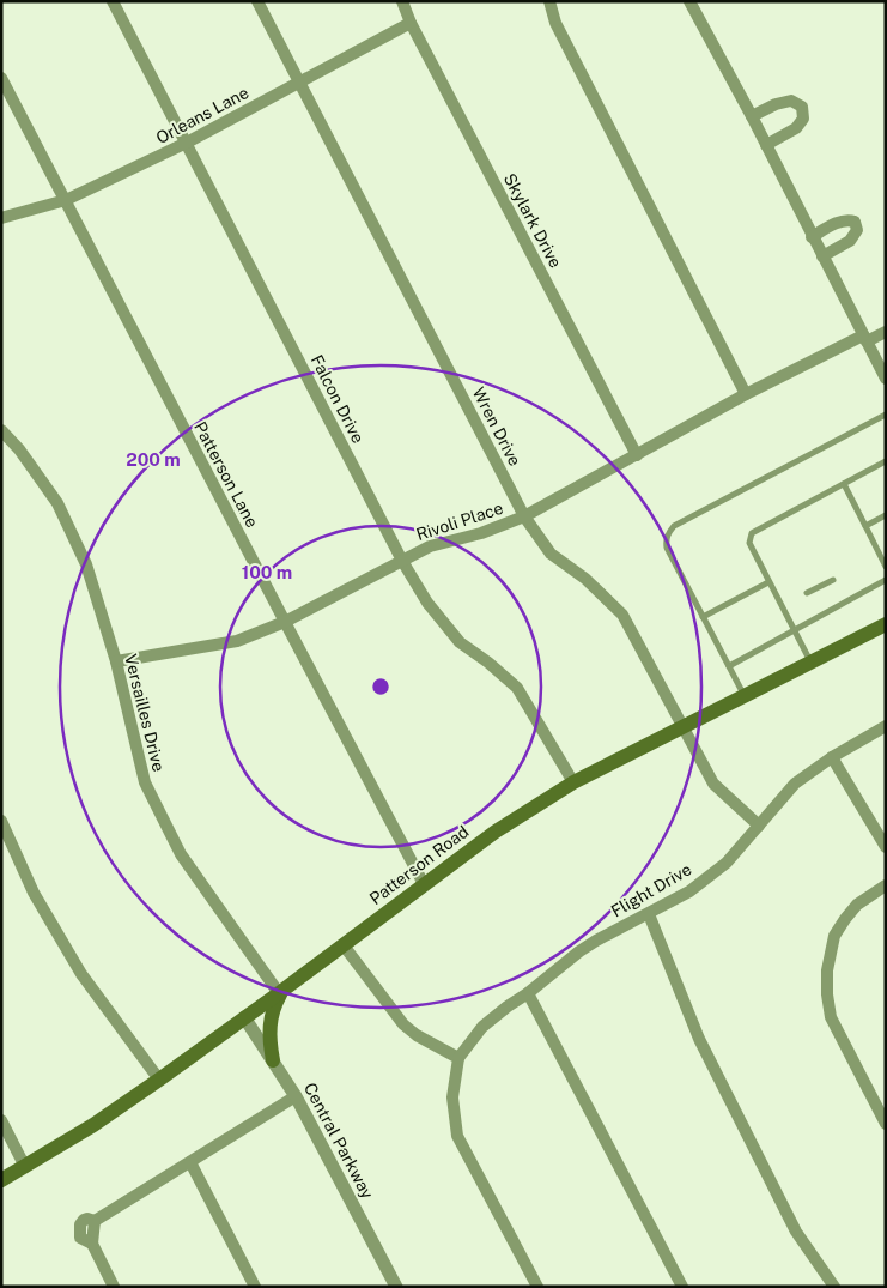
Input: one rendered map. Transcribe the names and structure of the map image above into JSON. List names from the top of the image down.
{
  "streets": {
    "main road": ["Patterson Road"],
    "street": [
      "Orleans Lane",
      "Skylark Drive",
      "Falcon Drive",
      "Wren Drive",
      "Patterson Lane",
      "Rivoli Place",
      "Versailles Drive",
      "Flight Drive",
      "Central Parkway"
    ]
  },
  "crossings": [
    ["Orleans Lane", "Skylark Drive"],
    ["Orleans Lane", "Falcon Drive"],
    ["Orleans Lane", "Wren Drive"],
    ["Orleans Lane", "Patterson Lane"],
    ["Skylark Drive", "Rivoli Place"],
    ["Falcon Drive", "Rivoli Place"],
    ["Falcon Drive", "Patterson Road"],
    ["Wren Drive", "Rivoli Place"],
    ["Wren Drive", "Patterson Road"],
    ["Wren Drive", "Flight Drive"],
    ["Patterson Lane", "Rivoli Place"],
    ["Patterson Lane", "Patterson Road"],
    ["Rivoli Place", "Versailles Drive"],
    ["Versailles Drive", "Patterson Road"],
    ["Patterson Road", "Central Parkway"]
  ],
  "rings": ["200 m", "100 m"]
}
